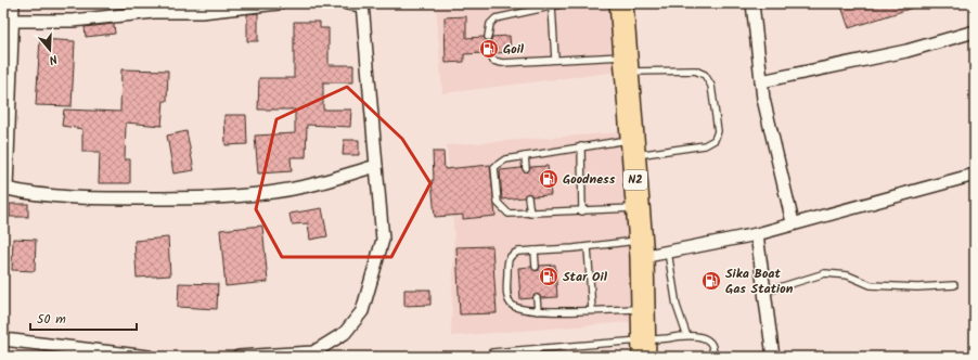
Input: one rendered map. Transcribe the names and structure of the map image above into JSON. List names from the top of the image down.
{
  "streets": {
    "highway": ["N2"]
  },
  "places": {
    "fuel station": [
      "Goil",
      "Goodness",
      "Star Oil",
      "Sika Boat Gas Station"
    ]
  },
  "scale_bar": "50 m",
  "north": "bottom"
}
